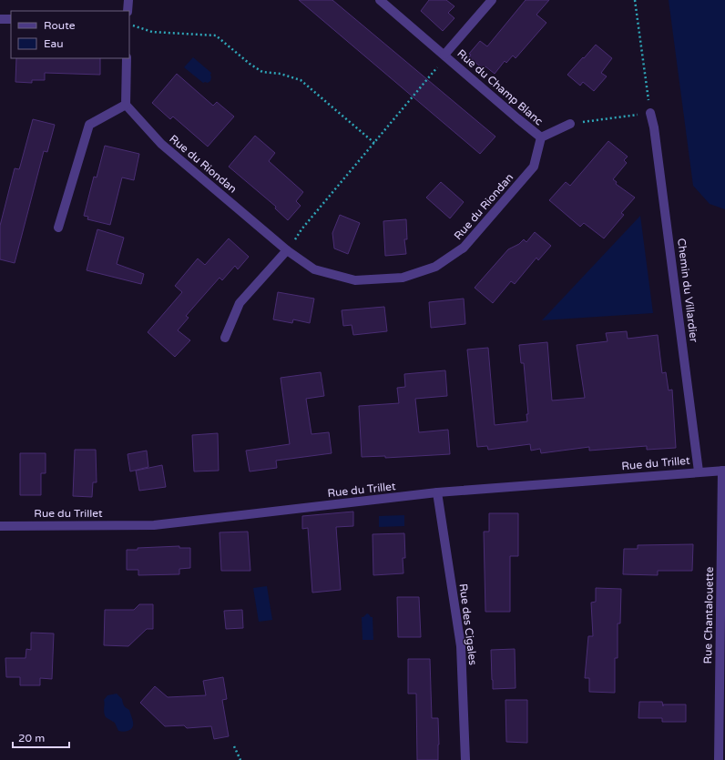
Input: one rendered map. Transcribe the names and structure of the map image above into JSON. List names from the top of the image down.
{
  "streets": {
    "street": [
      "Rue du Champ Blanc",
      "Rue du Riondan",
      "Chemin du Villardier",
      "Rue du Trillet",
      "Rue Chantalouette",
      "Rue des Cigales"
    ]
  },
  "crossings": [
    ["Rue du Champ Blanc", "Rue du Riondan"],
    ["Chemin du Villardier", "Rue du Trillet"],
    ["Rue du Trillet", "Rue Chantalouette"],
    ["Rue du Trillet", "Rue des Cigales"]
  ],
  "legend": ["Route", "Eau"],
  "scale_bar": "20 m"
}
